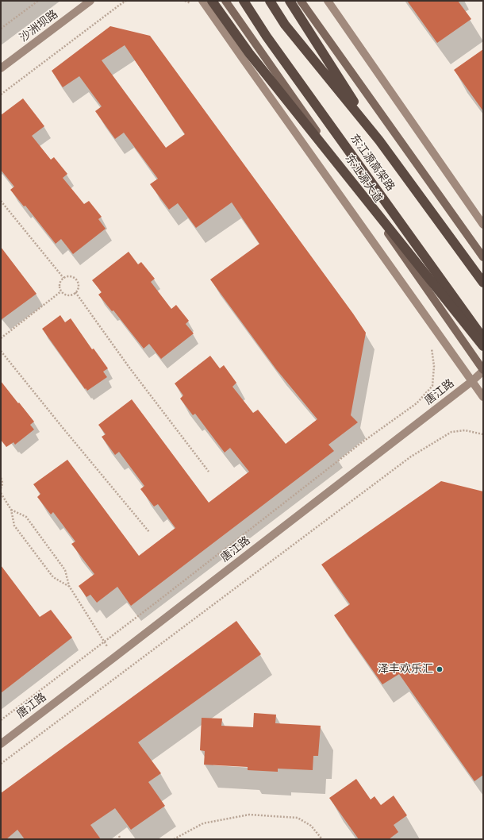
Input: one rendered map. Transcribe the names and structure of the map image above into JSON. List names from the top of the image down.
{
  "streets": {
    "highway": ["东江源高架路"],
    "main road": ["东江源大道"],
    "street": ["沙洲坝路", "唐江路"]
  },
  "crossings": [
    ["东江源大道", "唐江路"]
  ],
  "places": ["泽丰欢乐汇"]
}
